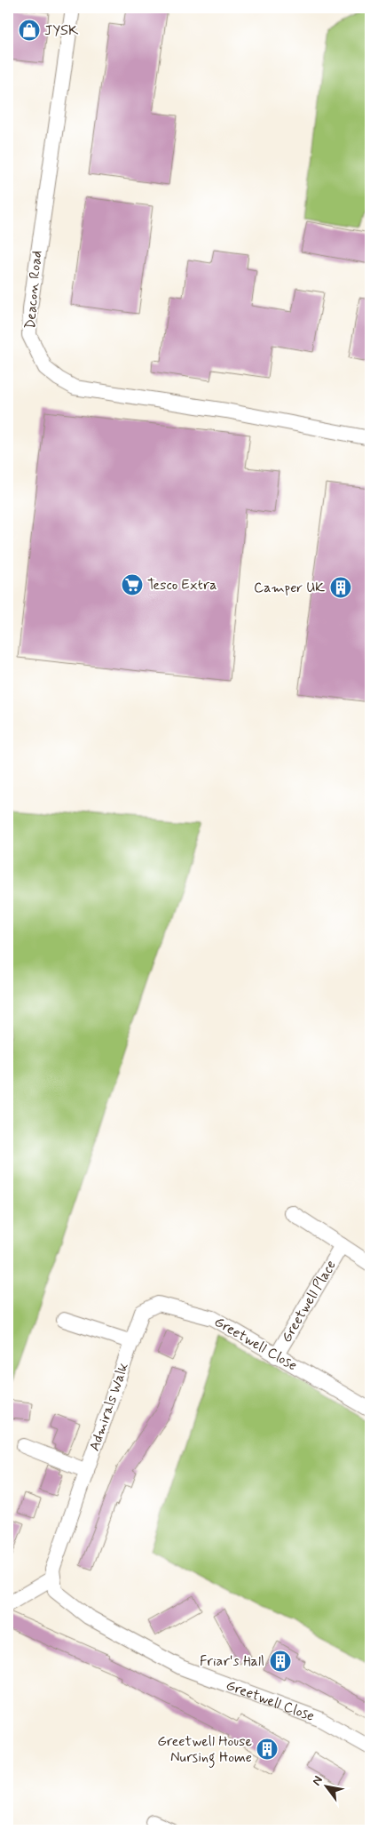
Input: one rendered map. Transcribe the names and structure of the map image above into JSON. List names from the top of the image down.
{
  "streets": {
    "street": [
      "Deacon Road",
      "Greetwell Place",
      "Greetwell Close",
      "Admirals Walk"
    ]
  },
  "crossings": [
    ["Greetwell Place", "Greetwell Close"],
    ["Greetwell Close", "Admirals Walk"]
  ],
  "places": {
    "shop": ["JYSK"],
    "supermarket": ["Tesco Extra"],
    "building": ["Camper UK", "Friar's Hall", "Greetwell House Nursing Home"]
  },
  "north": "top left"
}
